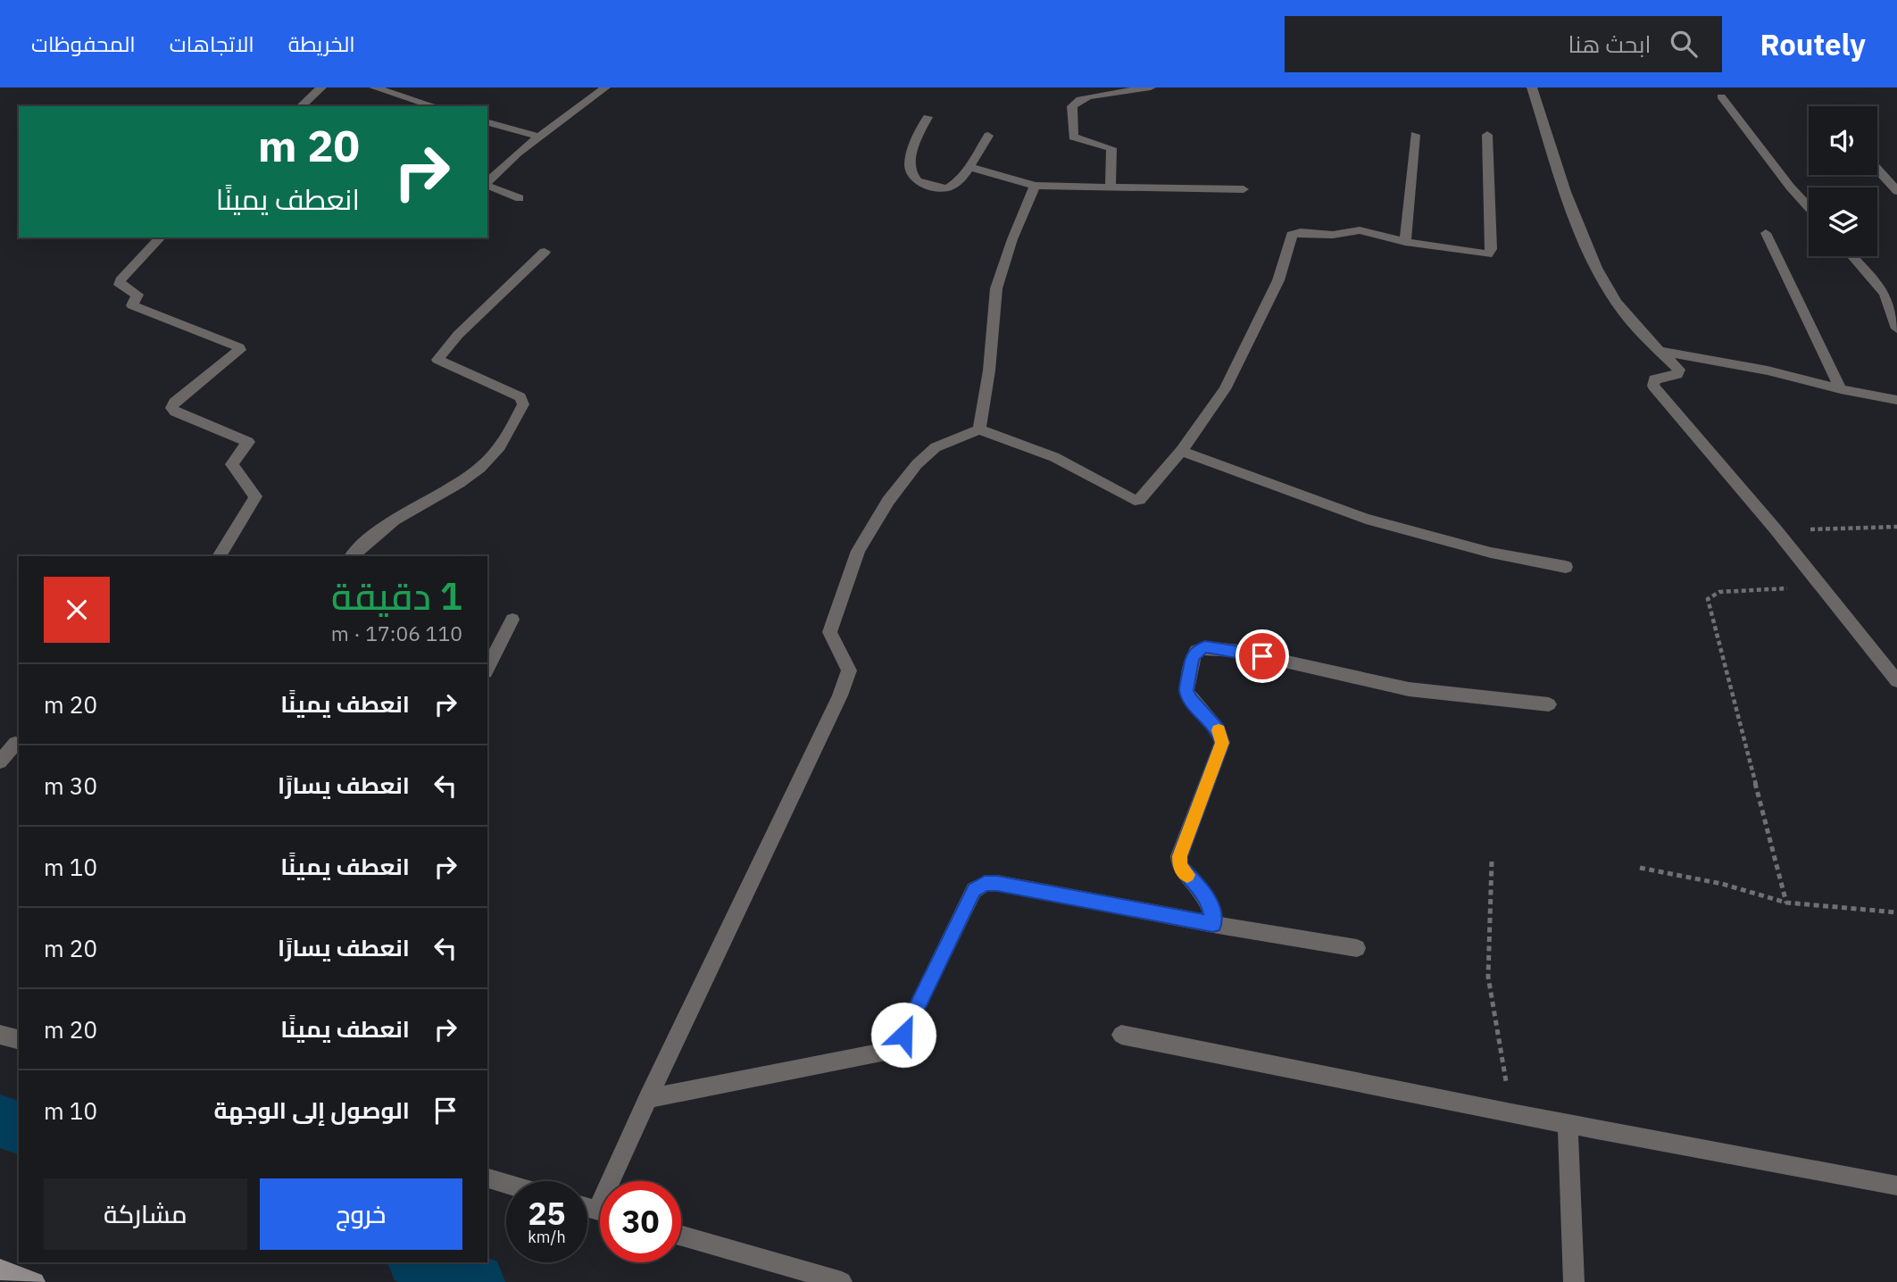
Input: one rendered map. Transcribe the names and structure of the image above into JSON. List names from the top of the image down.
{
  "page": {
    "header": "Routely",
    "search": "ابحث هنا",
    "nav": ["الخريطة", "الاتجاهات", "المحفوظات"],
    "turn": ["20 m", "انعطف يمينًا"],
    "heading": ["1 دقيقة", "110 m · 17:06"],
    "list": [
      {
        "name": "انعطف يمينًا",
        "value": "20 m"
      },
      {
        "name": "انعطف يسارًا",
        "value": "30 m"
      },
      {
        "name": "انعطف يمينًا",
        "value": "10 m"
      },
      {
        "name": "انعطف يسارًا",
        "value": "20 m"
      },
      {
        "name": "انعطف يمينًا",
        "value": "20 m"
      },
      {
        "name": "الوصول إلى الوجهة",
        "value": "10 m"
      }
    ],
    "buttons": ["خروج", "مشاركة"],
    "speed": "25 km/h",
    "limit": "30"
  }
}
